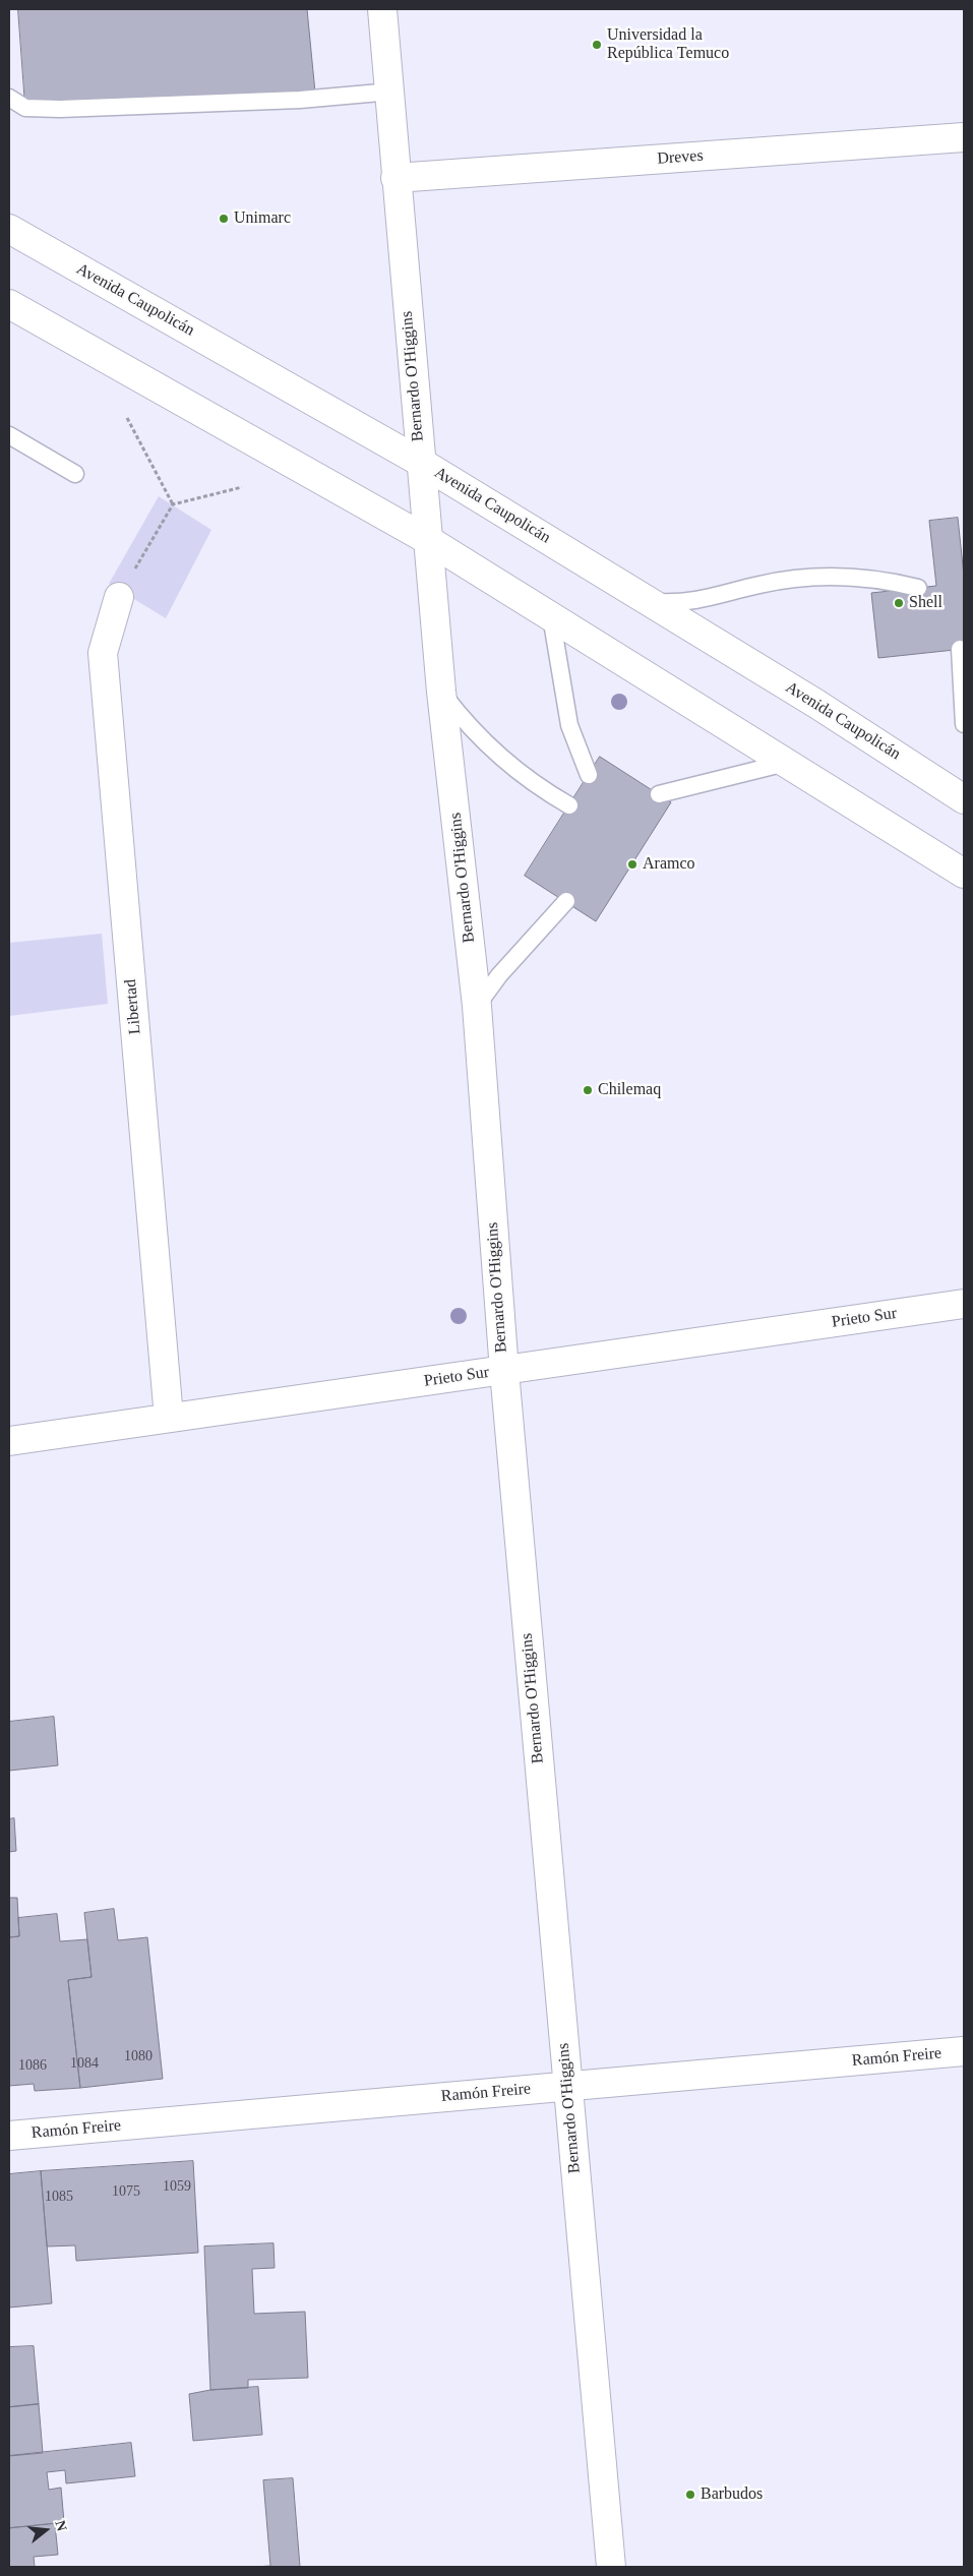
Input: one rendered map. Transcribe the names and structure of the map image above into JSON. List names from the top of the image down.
{
  "streets": {
    "main road": [
      "Dreves",
      "Avenida Caupolicán",
      "Bernardo O'Higgins",
      "Libertad",
      "Prieto Sur",
      "Ramón Freire"
    ]
  },
  "crossings": [
    ["Dreves", "Bernardo O'Higgins"],
    ["Avenida Caupolicán", "Bernardo O'Higgins"],
    ["Bernardo O'Higgins", "Prieto Sur"],
    ["Bernardo O'Higgins", "Ramón Freire"],
    ["Libertad", "Prieto Sur"]
  ],
  "places": [
    "Universidad la República Temuco",
    "Unimarc",
    "Shell",
    "Aramco",
    "Chilemaq",
    "Barbudos"
  ],
  "house_numbers": [
    "1080",
    "1084",
    "1086",
    "1059",
    "1075",
    "1085"
  ],
  "north": "right"
}
